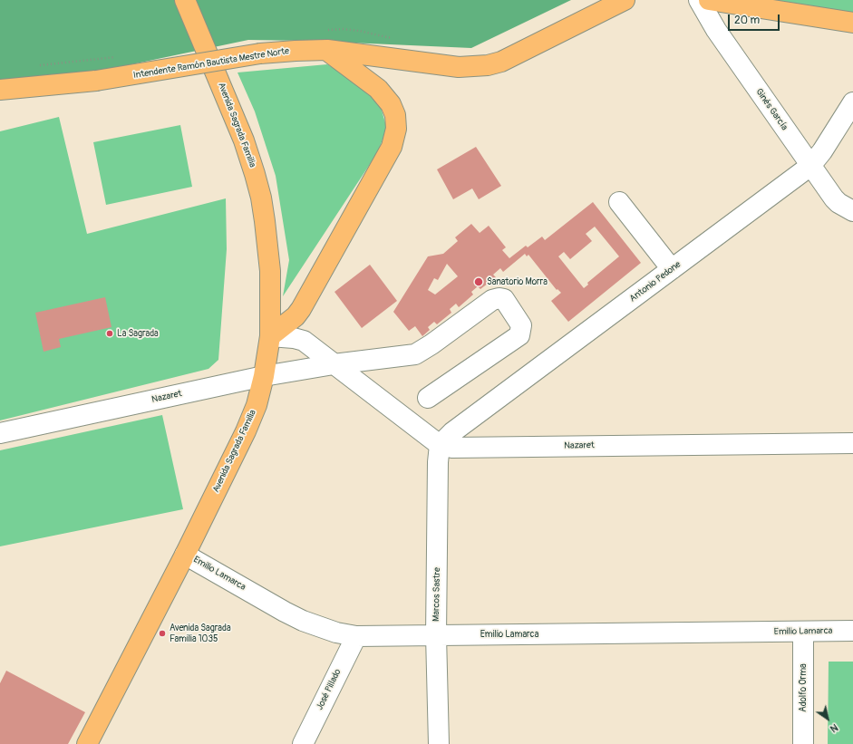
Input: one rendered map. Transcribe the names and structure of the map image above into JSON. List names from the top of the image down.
{
  "streets": {
    "main road": ["Intendente Ramón Bautista Mestre Norte", "Avenida Sagrada Familia"],
    "street": [
      "Ginés García",
      "Antonio Pedone",
      "Nazaret",
      "Emilio Lamarca",
      "Marcos Sastre",
      "Adolfo Orma",
      "José Pillado"
    ]
  },
  "crossings": [
    ["Ginés García", "Antonio Pedone"],
    ["Avenida Sagrada Familia", "Nazaret"],
    ["Avenida Sagrada Familia", "Emilio Lamarca"],
    ["Antonio Pedone", "Nazaret"],
    ["Antonio Pedone", "Marcos Sastre"],
    ["Nazaret", "Marcos Sastre"],
    ["Emilio Lamarca", "Marcos Sastre"],
    ["Emilio Lamarca", "Adolfo Orma"],
    ["Emilio Lamarca", "José Pillado"]
  ],
  "places": ["Sanatorio Morra", "La Sagrada", "Avenida Sagrada Familia 1035"],
  "scale_bar": "20 m",
  "north": "bottom right"
}
